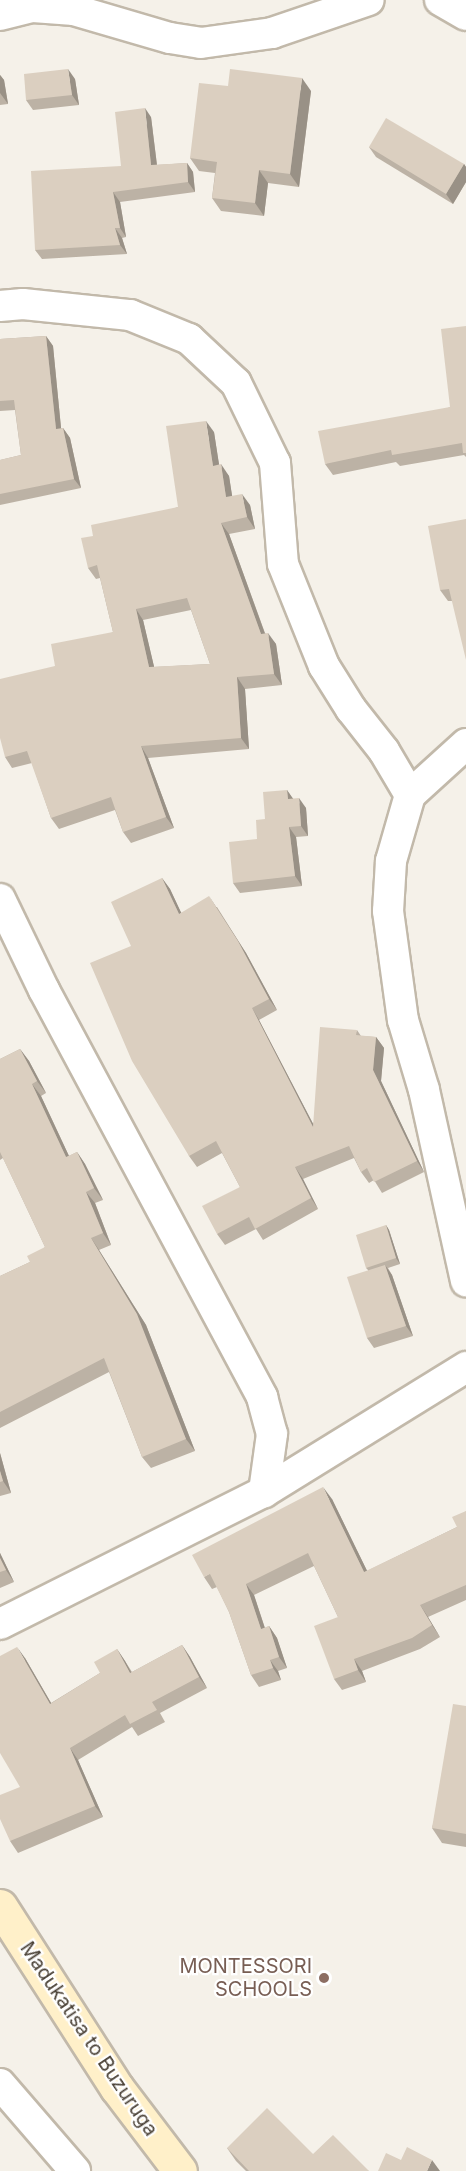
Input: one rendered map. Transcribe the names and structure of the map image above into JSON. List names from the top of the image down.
{
  "streets": {
    "main road": ["Madukatisa to Buzuruga"]
  },
  "places": ["MONTESSORI SCHOOLS"]
}
